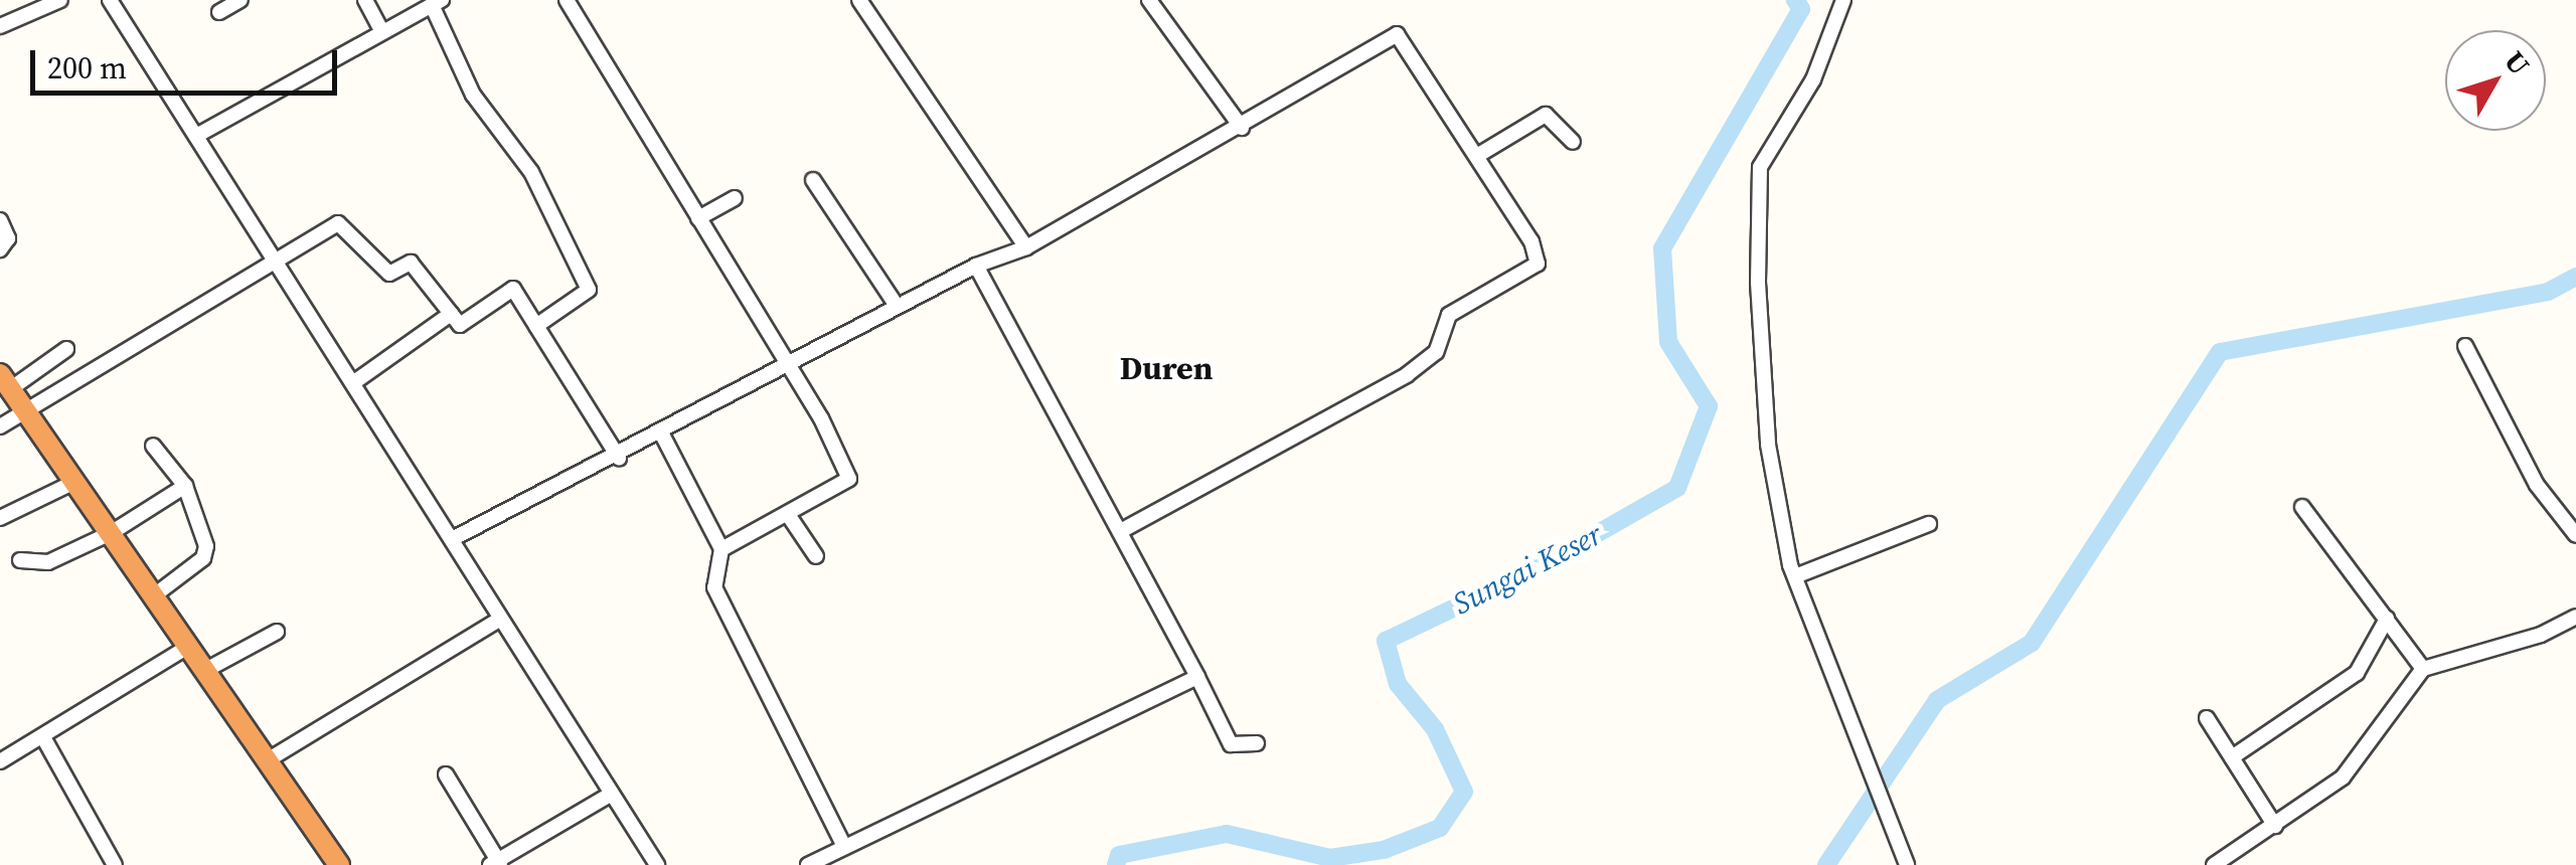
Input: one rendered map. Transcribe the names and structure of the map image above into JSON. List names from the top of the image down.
{
  "districts": ["Duren"],
  "water": ["Sungai Keser"],
  "scale_bar": "200 m",
  "north": "top right"
}
